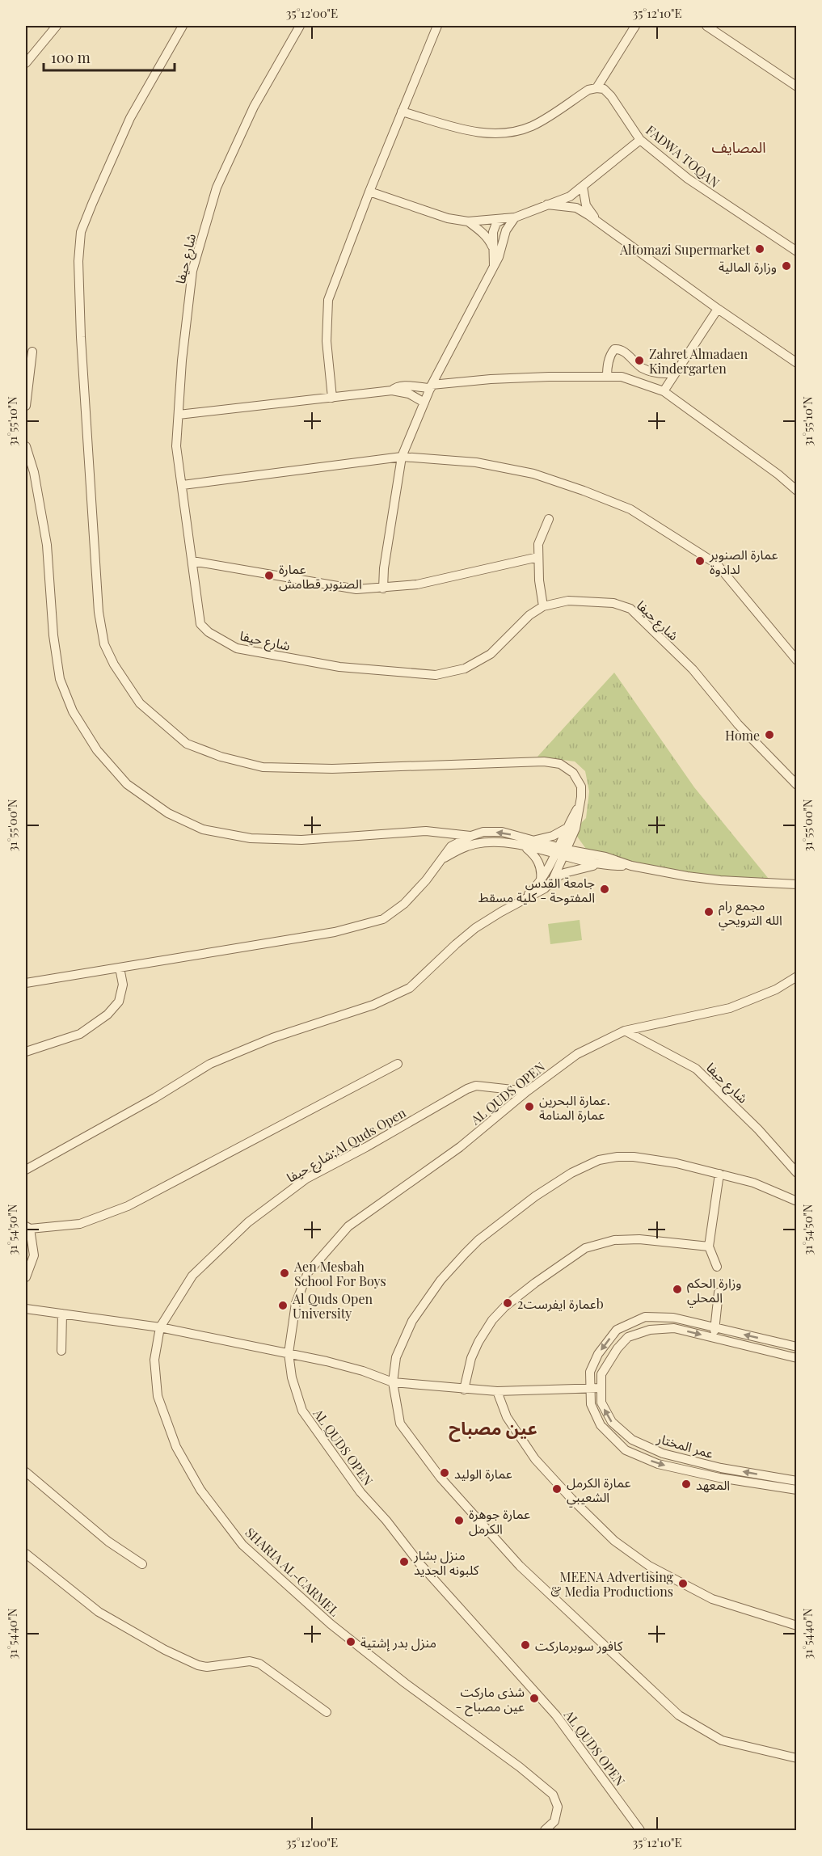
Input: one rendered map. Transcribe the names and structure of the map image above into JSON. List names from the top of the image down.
{
  "streets": {
    "street": [
      "FADWA TOQAN",
      "شارع حيفا",
      "AL QUDS OPEN",
      "شارع حيفا;Al Quds Open",
      "عمر المختار",
      "SHARIA AL-CARMEL"
    ]
  },
  "crossings": [
    ["شارع حيفا", "AL QUDS OPEN"],
    ["AL QUDS OPEN", "شارع حيفا;Al Quds Open"],
    ["شارع حيفا;Al Quds Open", "SHARIA AL-CARMEL"]
  ],
  "districts": ["المصايف", "عين مصباح"],
  "places": [
    "Altomazi Supermarket",
    "وزارة المالية",
    "Zahret Almadaen Kindergarten",
    "عمارة الصنوبر لدادوة",
    "عمارة الصنوبر قطامش",
    "Home",
    "جامعة القدس المفتوحة - كلية مسقط",
    "مجمع رام الله الترويحي",
    "عمارة البحرين. عمارة المنامة",
    "Aen Mesbah School For Boys",
    "وزارة الحكم المحلي",
    "عمارة ايفرست2b",
    "Al Quds Open University",
    "عمارة الوليد",
    "المعهد",
    "عمارة الكرمل الشعيبي",
    "عمارة جوهرة الكرمل",
    "منزل بشار كلبونه الجديد",
    "MEENA Advertising & Media Productions",
    "منزل بدر إشتية",
    "كافور سوبرماركت",
    "شذى ماركت - عين مصباح"
  ],
  "scale_bar": "100 m",
  "coordinates": [
    "35°12'00\"E",
    "35°12'10\"E",
    "31°55'10\"N",
    "31°55'00\"N",
    "31°54'50\"N",
    "31°54'40\"N"
  ]
}
